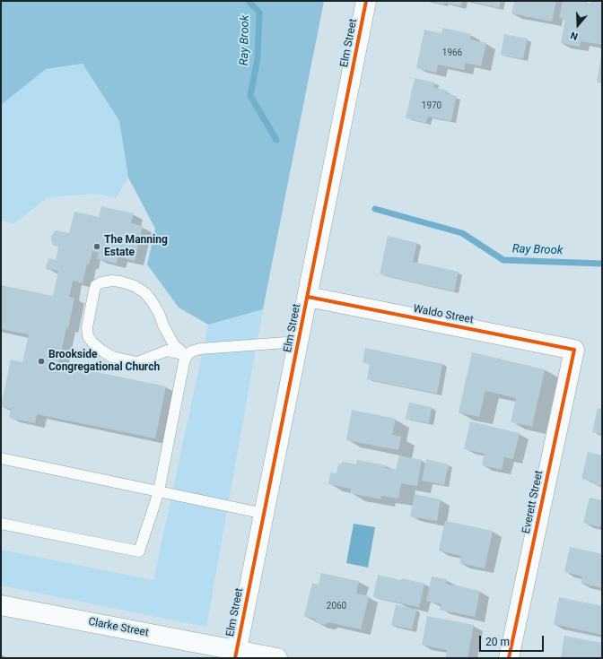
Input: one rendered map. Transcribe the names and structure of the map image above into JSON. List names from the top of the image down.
{
  "streets": {
    "street": [
      "Elm Street",
      "Waldo Street",
      "Everett Street",
      "Clarke Street"
    ]
  },
  "crossings": [
    ["Elm Street", "Waldo Street"],
    ["Elm Street", "Clarke Street"],
    ["Waldo Street", "Everett Street"]
  ],
  "water": ["Ray Brook"],
  "places": ["The Manning Estate", "Brookside Congregational Church"],
  "house_numbers": ["1966", "1970", "2060"],
  "scale_bar": "20 m",
  "north": "bottom"
}
